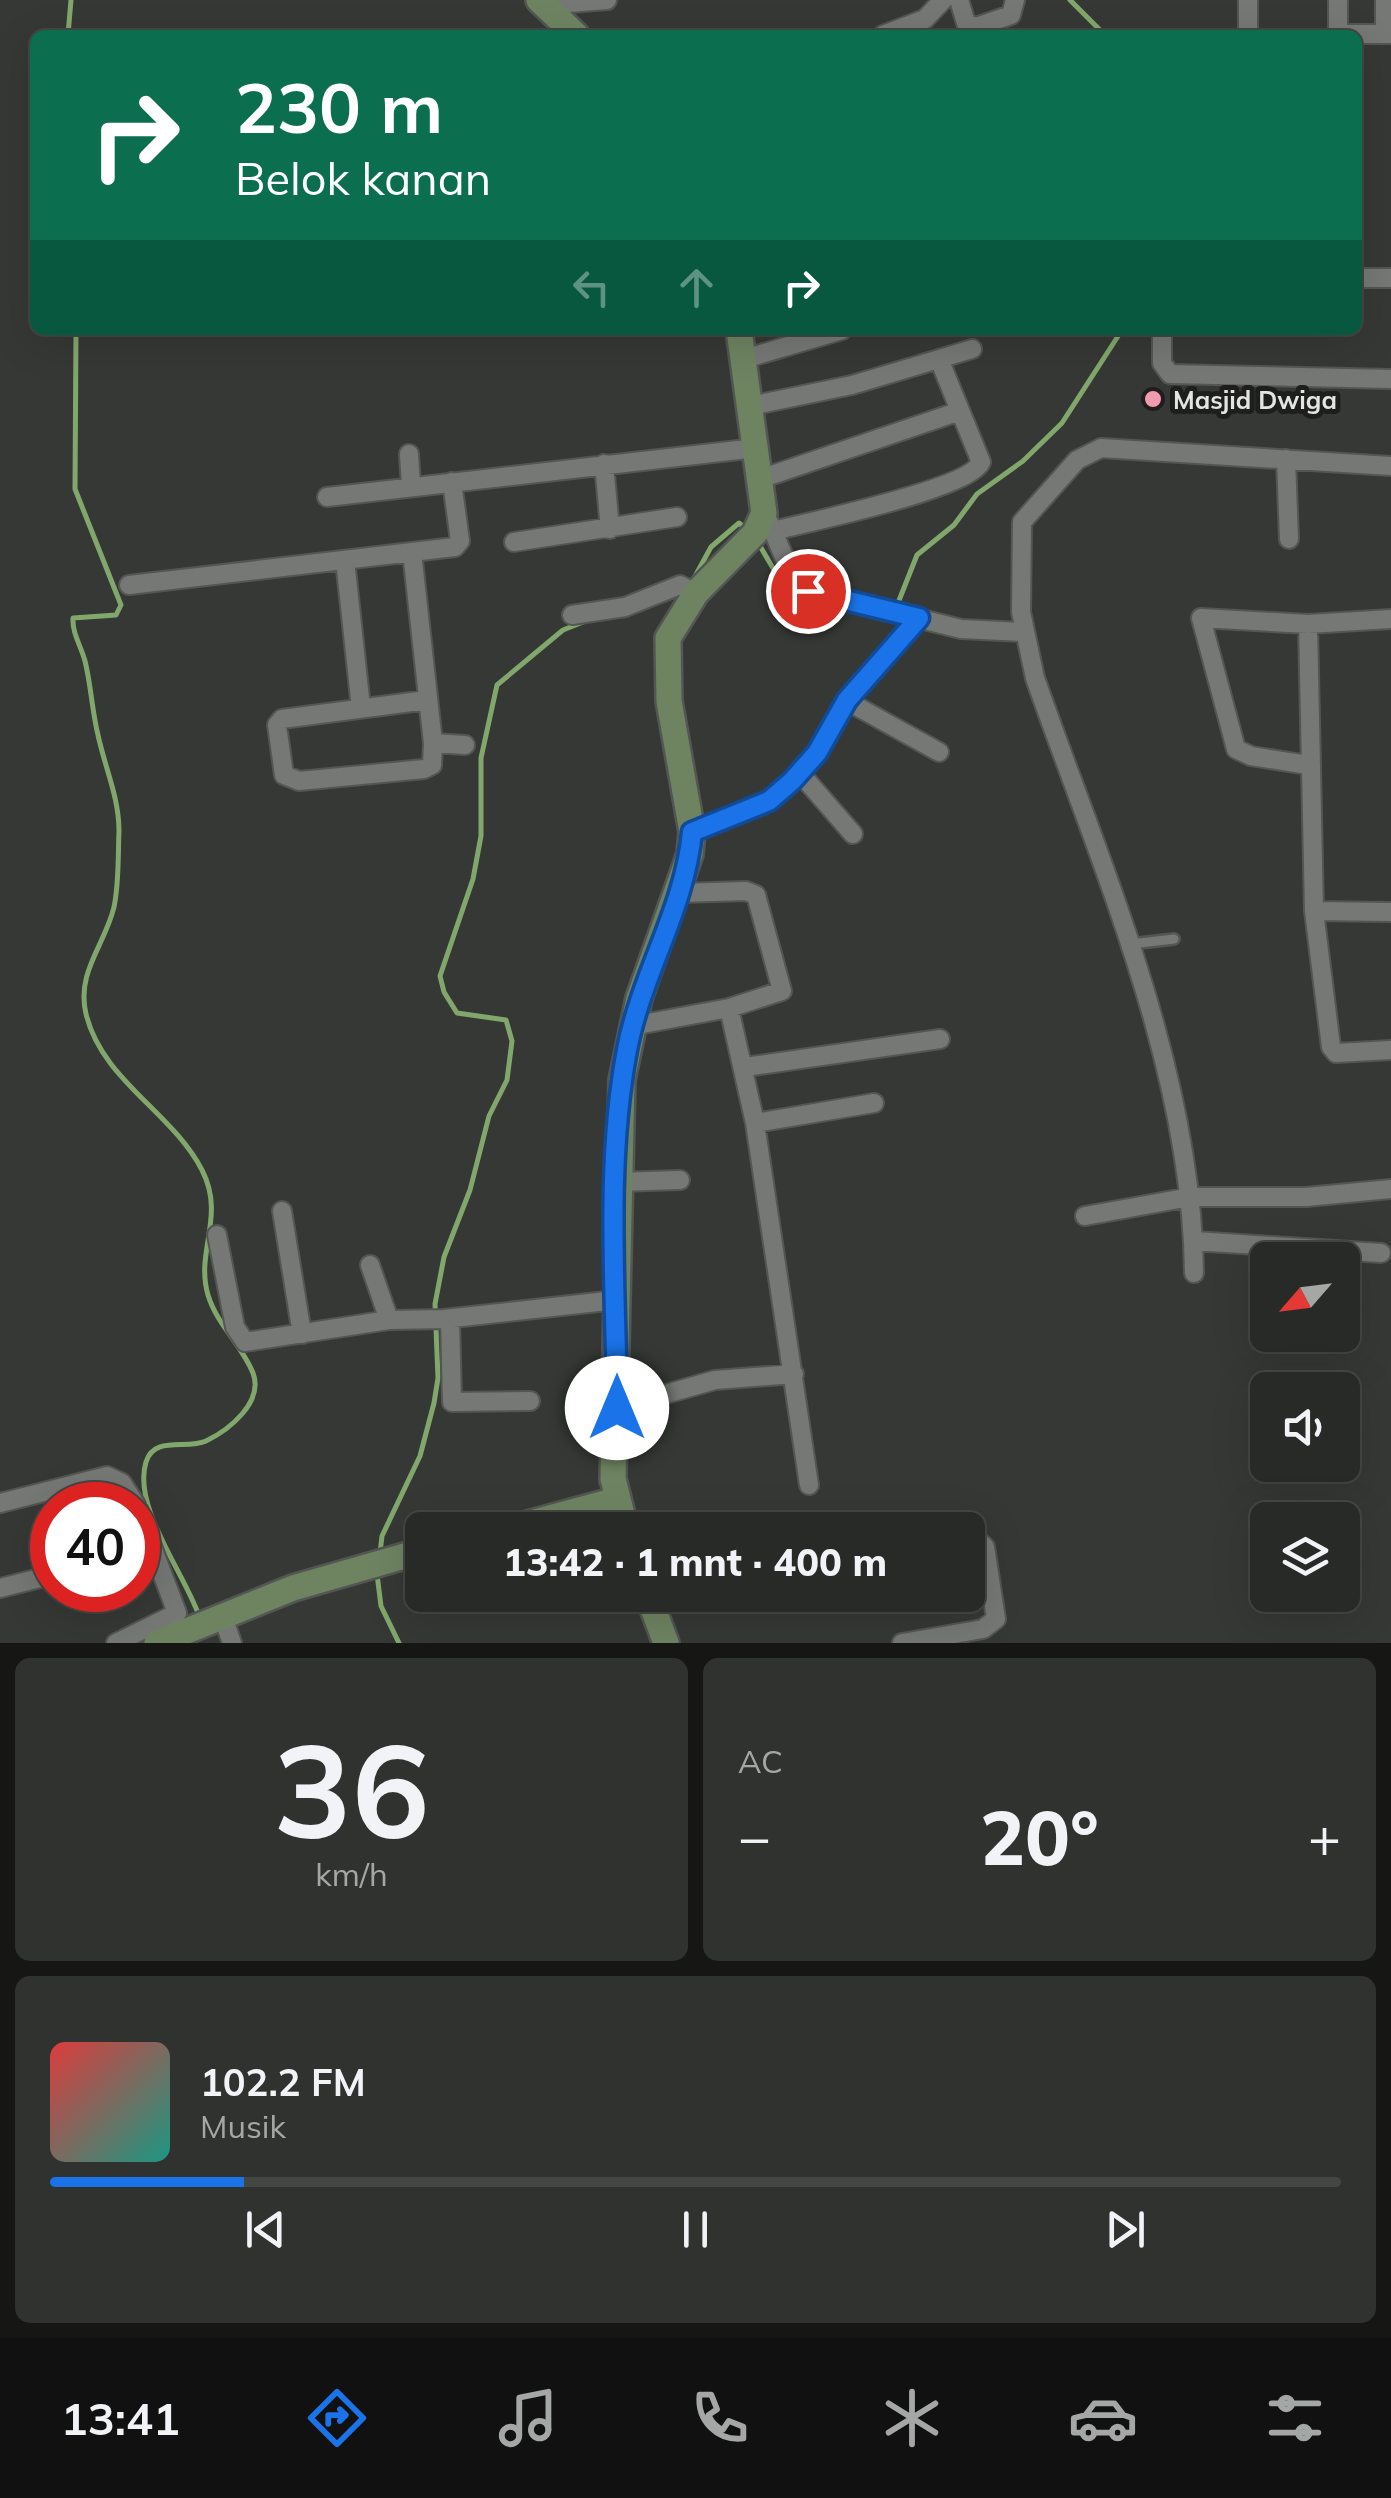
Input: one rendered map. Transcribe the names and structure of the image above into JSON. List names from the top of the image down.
{
  "places": ["Masjid Dwiga"],
  "north": "bottom left",
  "page": {
    "turn": ["230 m", "Belok kanan"],
    "limit": "40",
    "trip": "13:42 · 1 mnt · 400 m",
    "tile": [
      ["36", "km/h"],
      "AC"
    ],
    "heat": ["−", "20°", "+"],
    "song": ["102.2 FM", "Musik"],
    "tabs": "13:41"
  }
}
